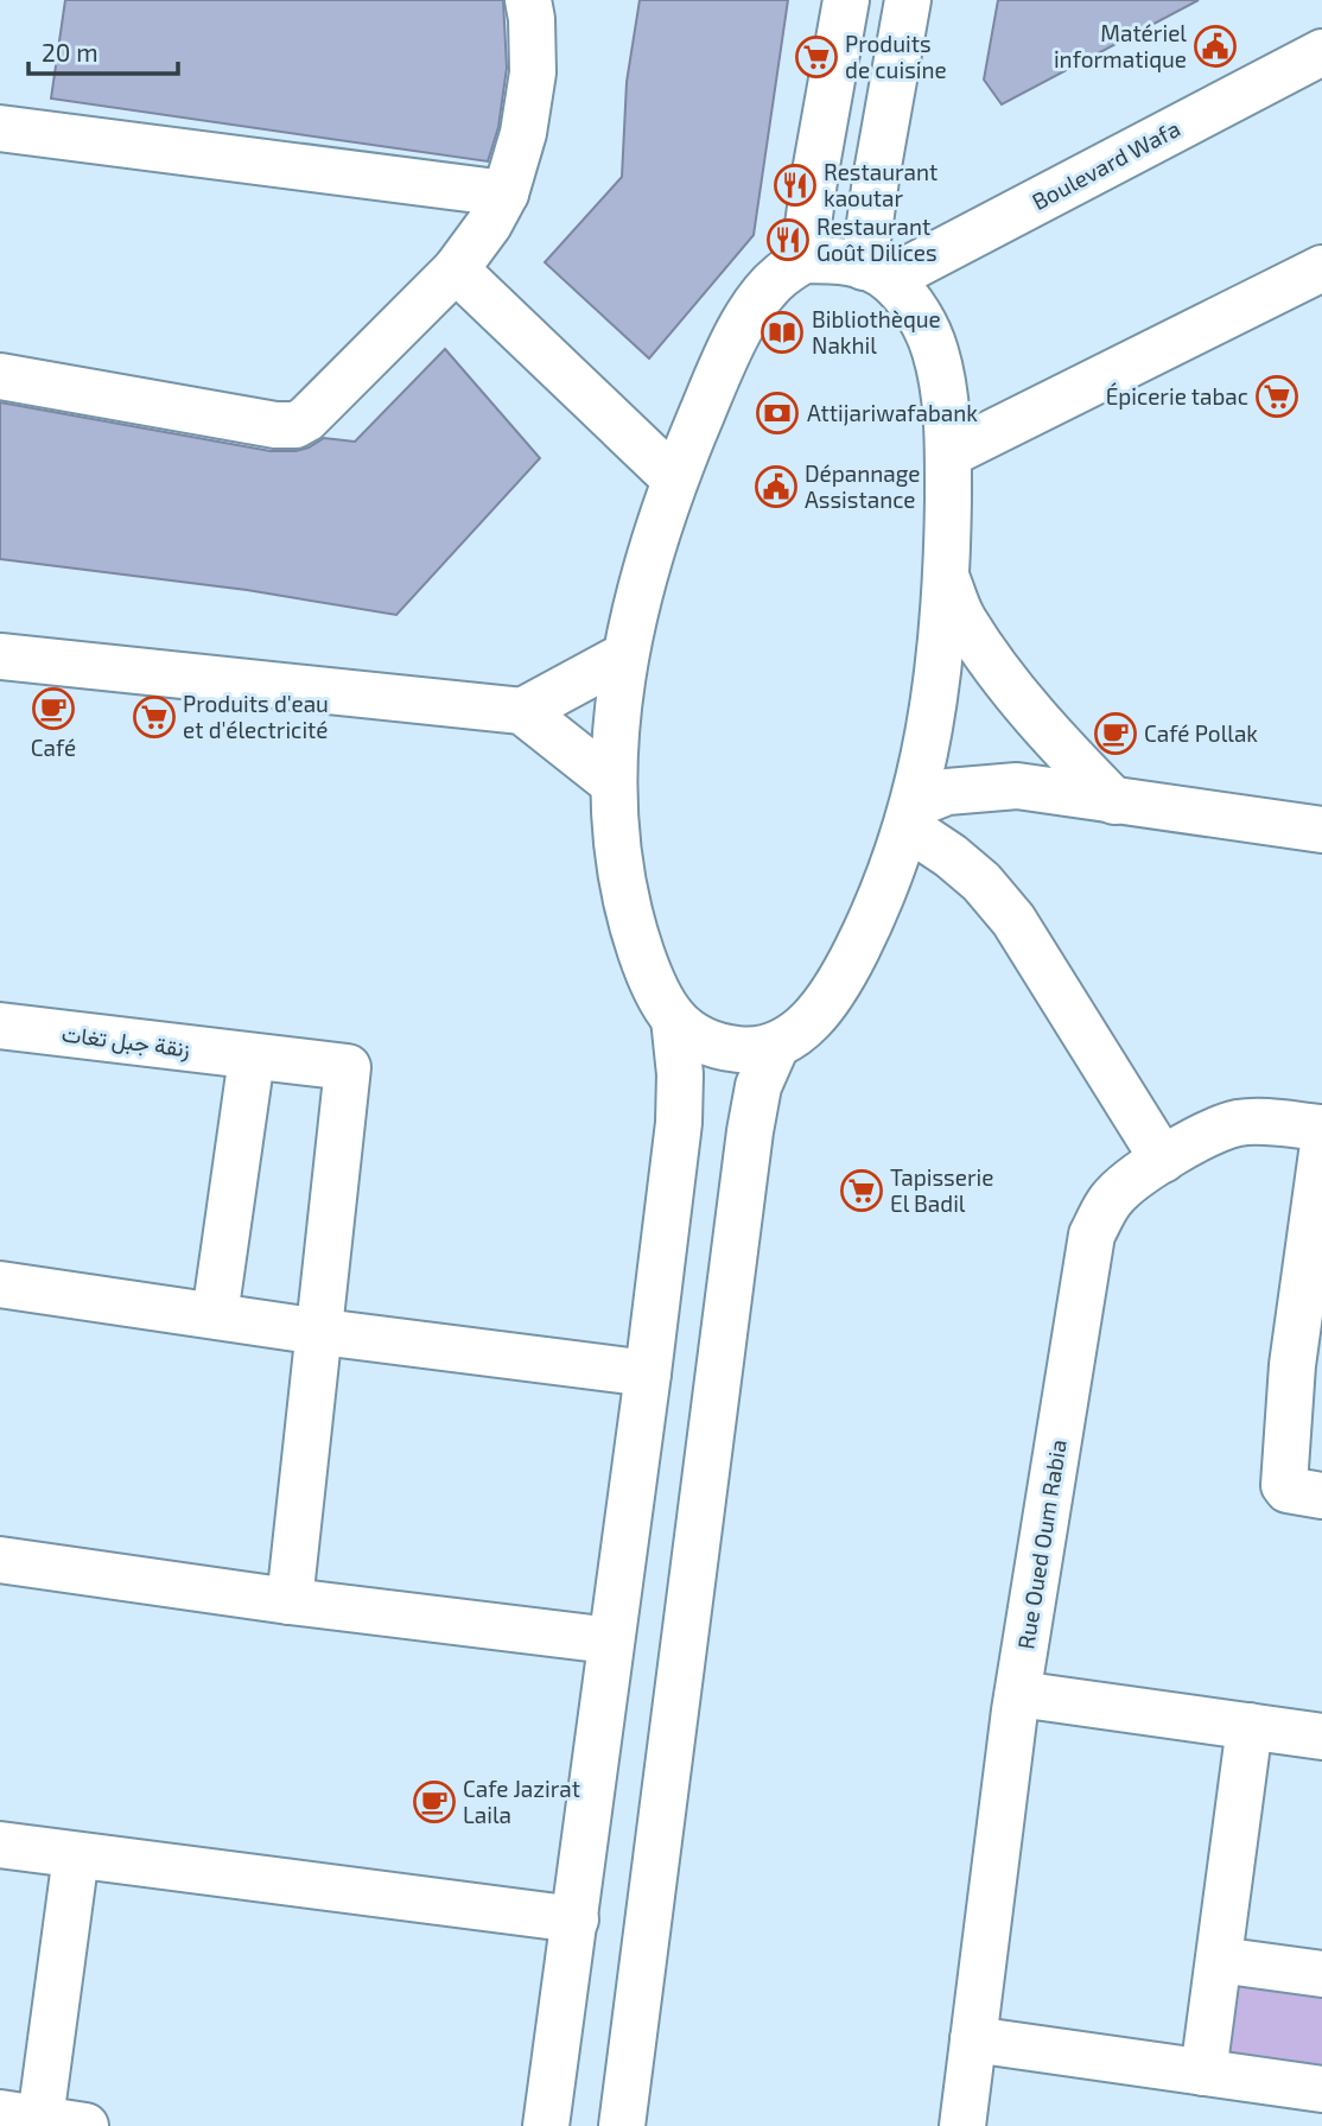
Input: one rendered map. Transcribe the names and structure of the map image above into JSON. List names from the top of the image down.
{
  "streets": {
    "street": ["Boulevard Wafa", "زنقة جبل تغات", "Rue Oued Oum Rabia"]
  },
  "places": {
    "public building": ["Matériel informatique", "Dépannage Assistance"],
    "supermarket": [
      "Produits de cuisine",
      "Épicerie tabac",
      "Produits d'eau et d'électricité",
      "Tapisserie El Badil"
    ],
    "restaurant": ["Restaurant kaoutar", "Restaurant Goût Dilices"],
    "library": ["Bibliothèque Nakhil"],
    "bank": ["Attijariwafabank"],
    "cafe": ["Café", "Café Pollak", "Cafe Jazirat Laila"]
  },
  "scale_bar": "20 m"
}
